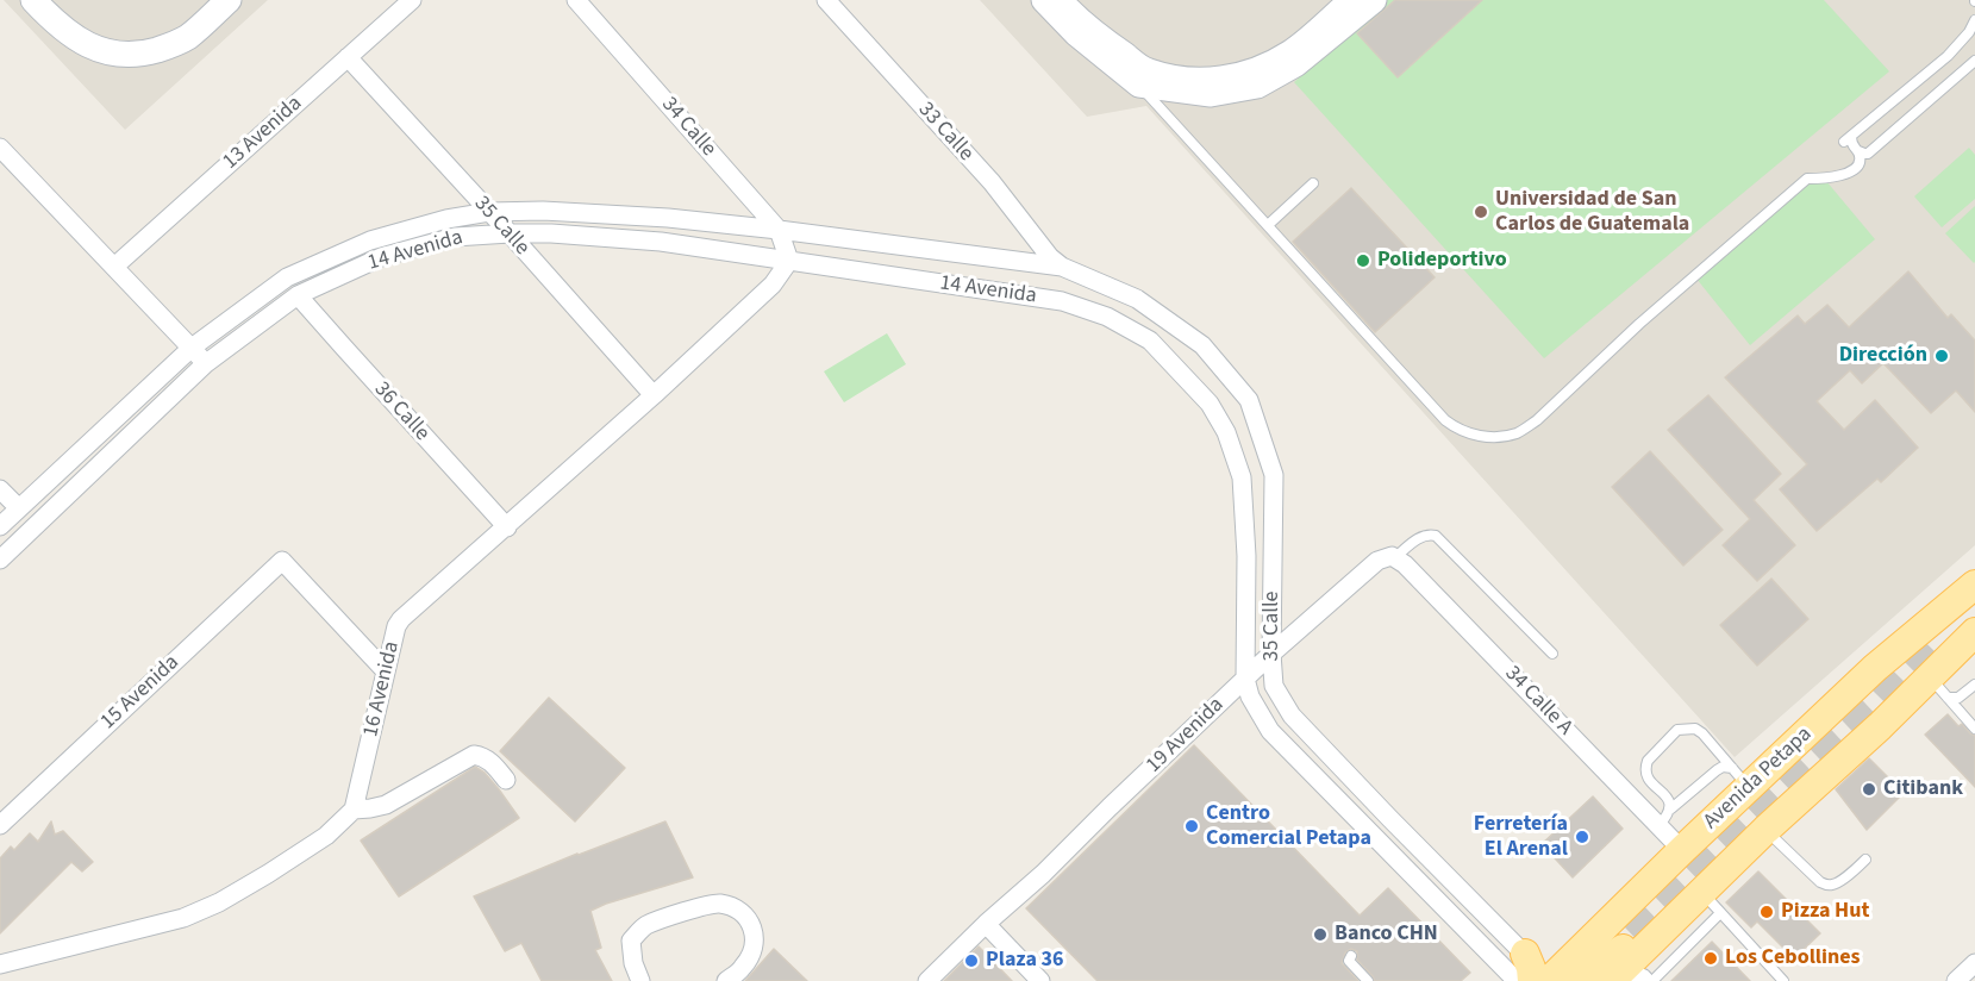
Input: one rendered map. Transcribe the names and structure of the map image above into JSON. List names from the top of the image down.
{
  "streets": {
    "main road": ["Avenida Petapa"],
    "street": [
      "34 Calle",
      "33 Calle",
      "13 Avenida",
      "35 Calle",
      "14 Avenida",
      "36 Calle",
      "16 Avenida",
      "15 Avenida",
      "34 Calle A",
      "19 Avenida"
    ]
  },
  "crossings": [
    ["34 Calle", "14 Avenida"],
    ["34 Calle", "16 Avenida"],
    ["33 Calle", "35 Calle"],
    ["33 Calle", "14 Avenida"],
    ["13 Avenida", "35 Calle"],
    ["35 Calle", "14 Avenida"],
    ["35 Calle", "16 Avenida"],
    ["35 Calle", "19 Avenida"],
    ["35 Calle", "Avenida Petapa"],
    ["14 Avenida", "36 Calle"],
    ["14 Avenida", "16 Avenida"],
    ["36 Calle", "16 Avenida"],
    ["16 Avenida", "15 Avenida"],
    ["34 Calle A", "19 Avenida"],
    ["34 Calle A", "Avenida Petapa"]
  ],
  "places": [
    "Universidad de San Carlos de Guatemala",
    "Polideportivo",
    "Dirección",
    "Citibank",
    "Centro Comercial Petapa",
    "Ferretería El Arenal",
    "Pizza Hut",
    "Banco CHN",
    "Los Cebollines",
    "Plaza 36"
  ]
}
